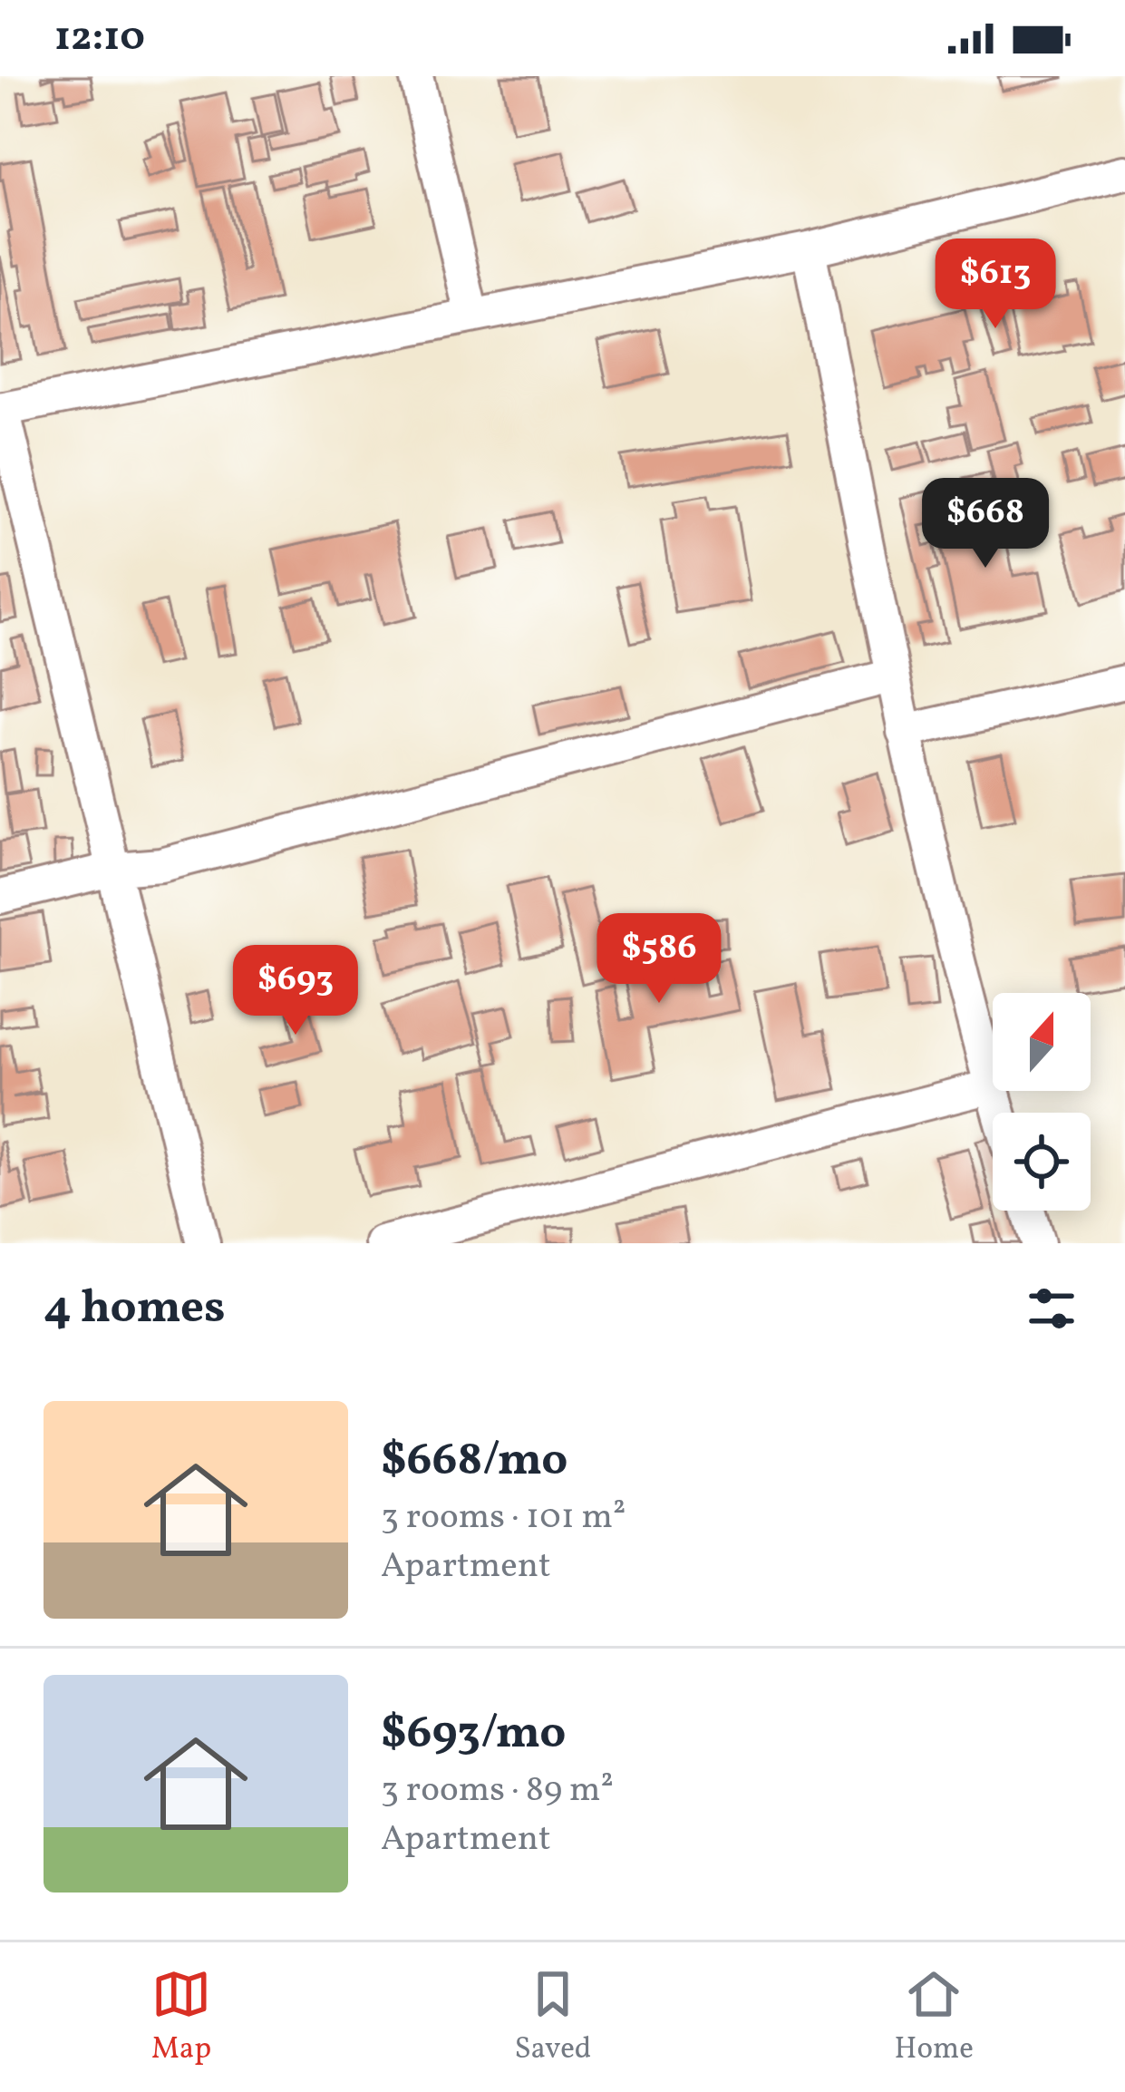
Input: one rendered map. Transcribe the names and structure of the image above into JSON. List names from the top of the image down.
{
  "north": "top",
  "page": {
    "status": "12:10",
    "price": [
      "$613",
      "$668",
      "$586",
      "$693"
    ],
    "heading": "4 homes",
    "list": [
      {
        "name": "$668/mo",
        "note": "3 rooms · 101 m² · Apartment"
      },
      {
        "name": "$693/mo",
        "note": "3 rooms · 89 m² · Apartment"
      }
    ],
    "tabs": ["Map", "Saved", "Home"]
  }
}
